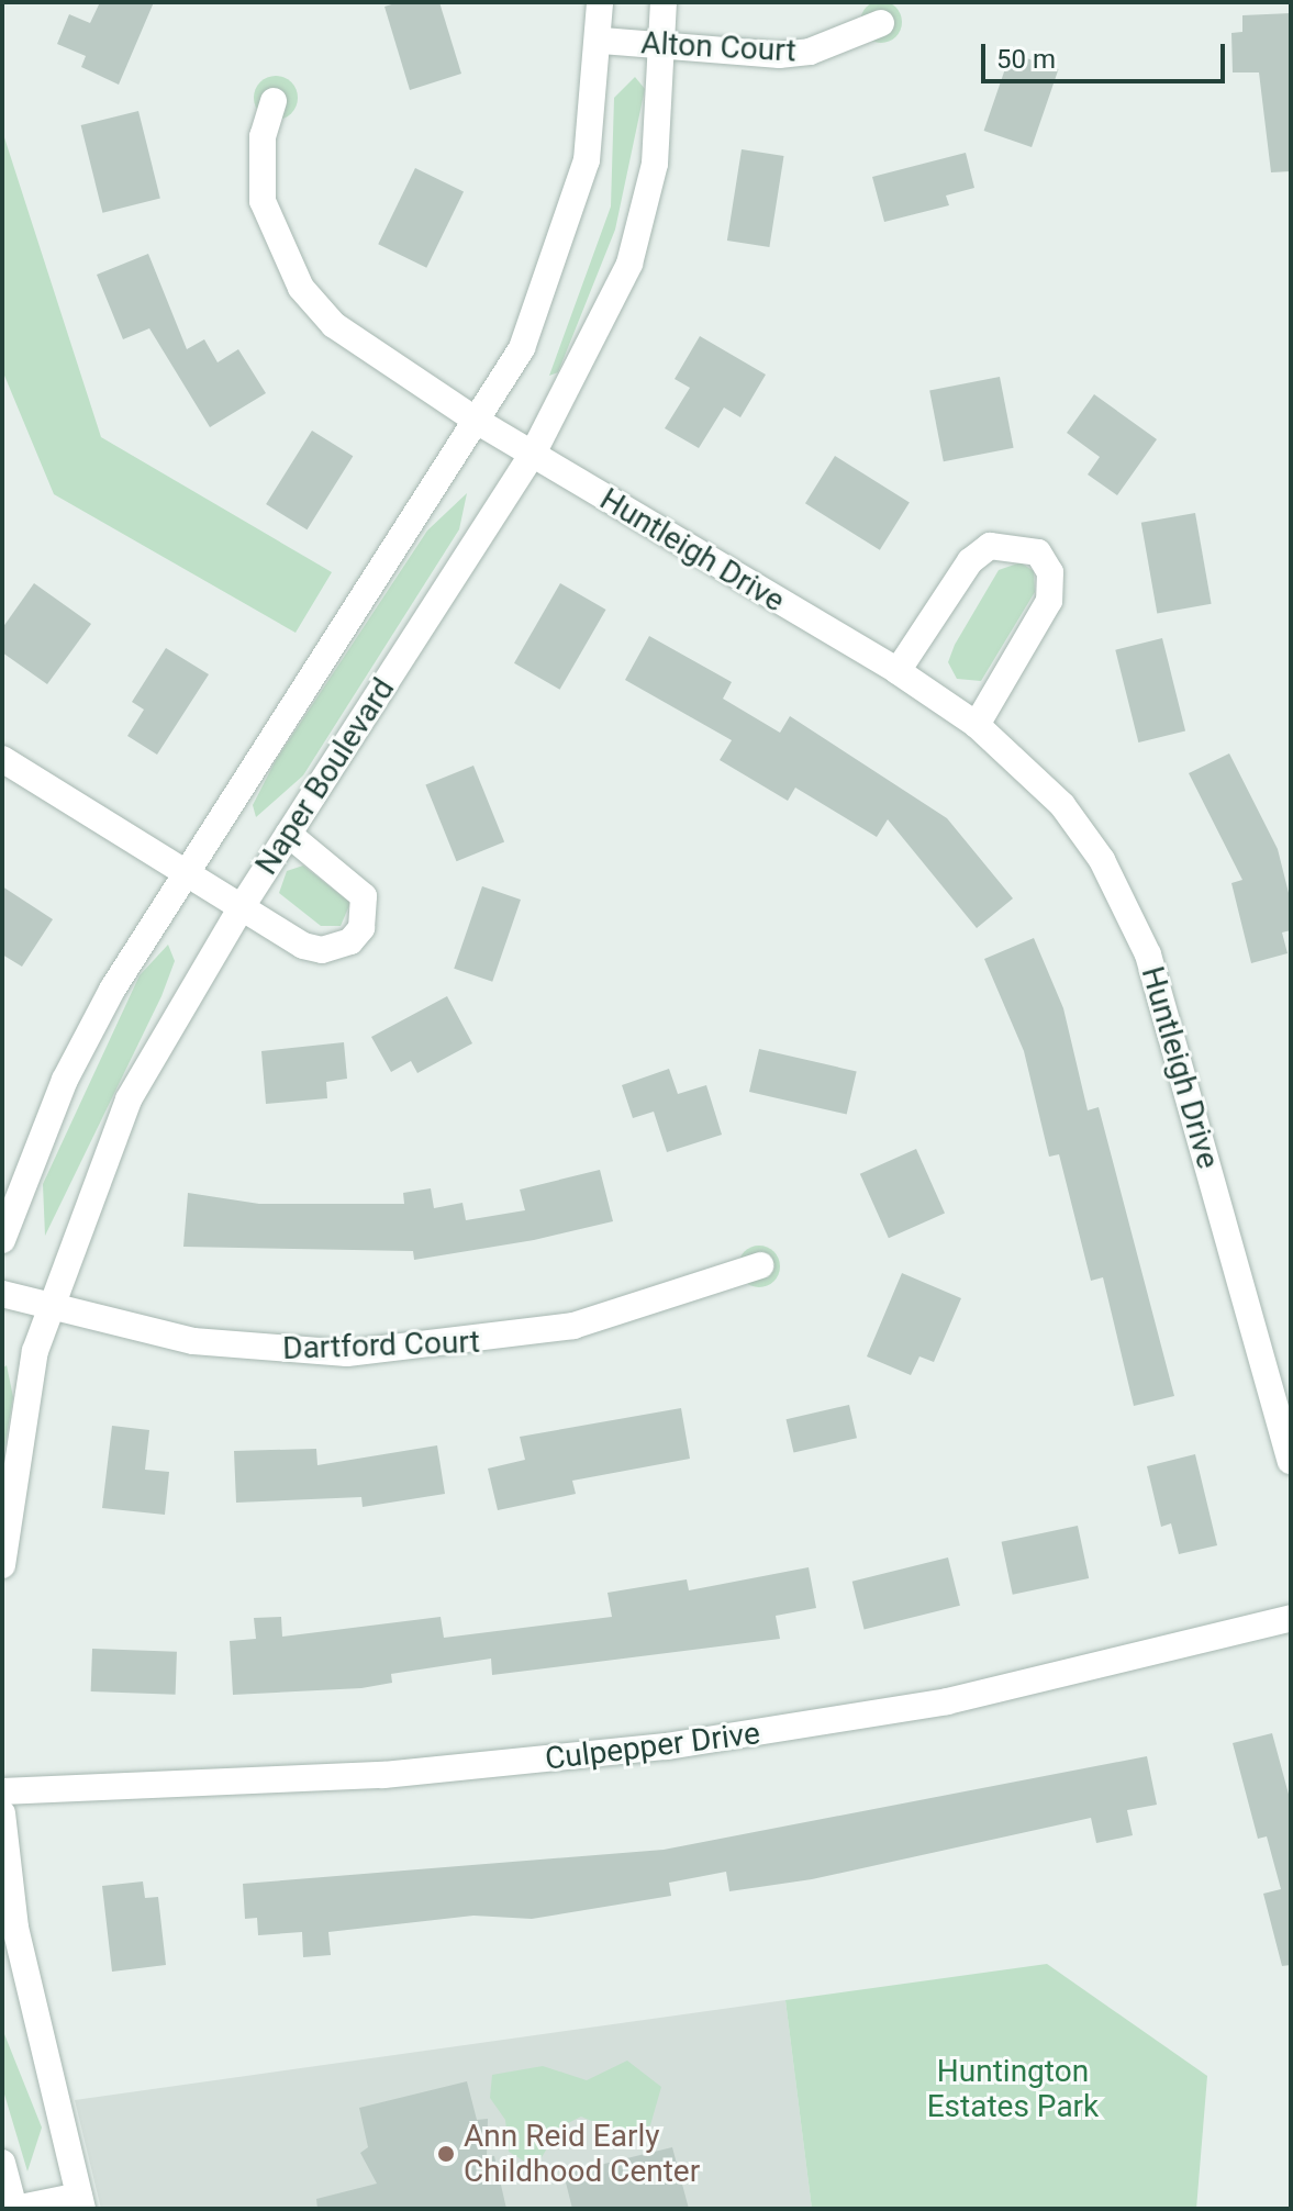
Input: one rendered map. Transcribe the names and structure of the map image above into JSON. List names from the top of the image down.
{
  "streets": {
    "street": [
      "Alton Court",
      "Huntleigh Drive",
      "Naper Boulevard",
      "Dartford Court",
      "Culpepper Drive"
    ]
  },
  "crossings": [
    ["Alton Court", "Naper Boulevard"],
    ["Huntleigh Drive", "Naper Boulevard"],
    ["Naper Boulevard", "Dartford Court"]
  ],
  "parks": ["Huntington Estates Park"],
  "places": ["Ann Reid Early Childhood Center"],
  "scale_bar": "50 m"
}
